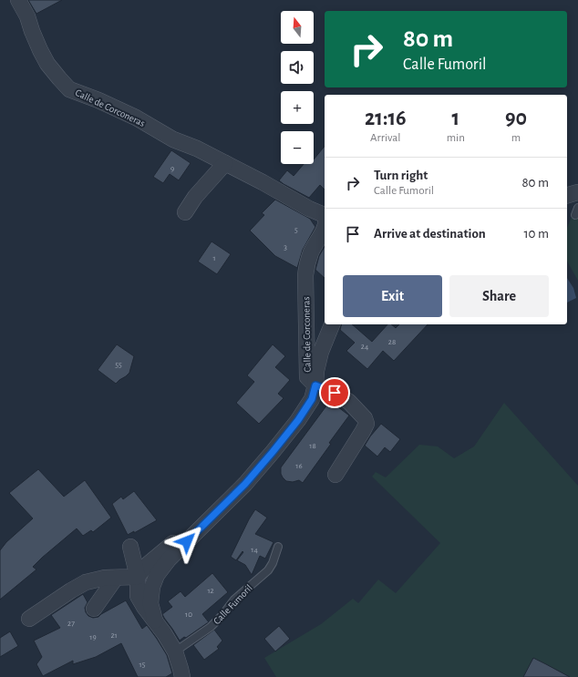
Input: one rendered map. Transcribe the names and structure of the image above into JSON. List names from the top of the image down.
{
  "streets": {
    "street": ["Calle de Corconeras"],
    "lane": ["Calle Fumoril"]
  },
  "house_numbers": [
    "9",
    "5",
    "3",
    "1",
    "28",
    "24",
    "55",
    "18",
    "16",
    "14",
    "12",
    "10",
    "27",
    "21",
    "19",
    "15"
  ],
  "north": "top",
  "page": {
    "map_buttons": ["+", "−"],
    "turn": ["80 m", "Calle Fumoril"],
    "eta": [
      "21:16",
      "Arrival",
      "1",
      "min",
      "90",
      "m"
    ],
    "list": [
      {
        "name": "Turn right",
        "note": "Calle Fumoril",
        "value": "80 m"
      },
      {
        "name": "Arrive at destination",
        "value": "10 m"
      }
    ],
    "buttons": ["Exit", "Share"]
  }
}
